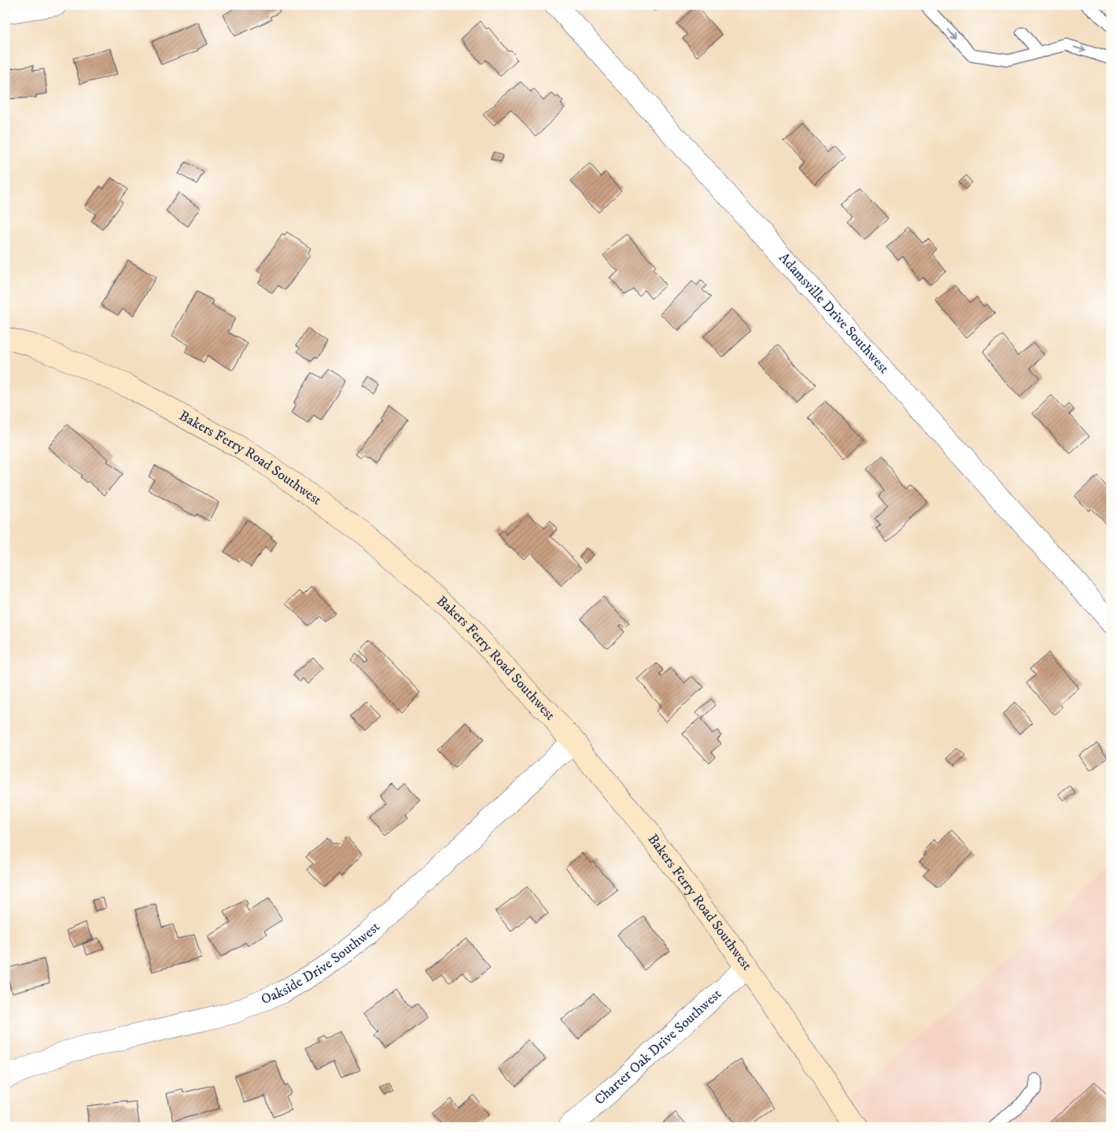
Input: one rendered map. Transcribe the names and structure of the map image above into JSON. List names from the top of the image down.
{
  "streets": {
    "street": [
      "Adamsville Drive Southwest",
      "Bakers Ferry Road Southwest",
      "Oakside Drive Southwest",
      "Charter Oak Drive Southwest"
    ]
  },
  "crossings": [
    ["Bakers Ferry Road Southwest", "Oakside Drive Southwest"],
    ["Bakers Ferry Road Southwest", "Charter Oak Drive Southwest"]
  ]
}
